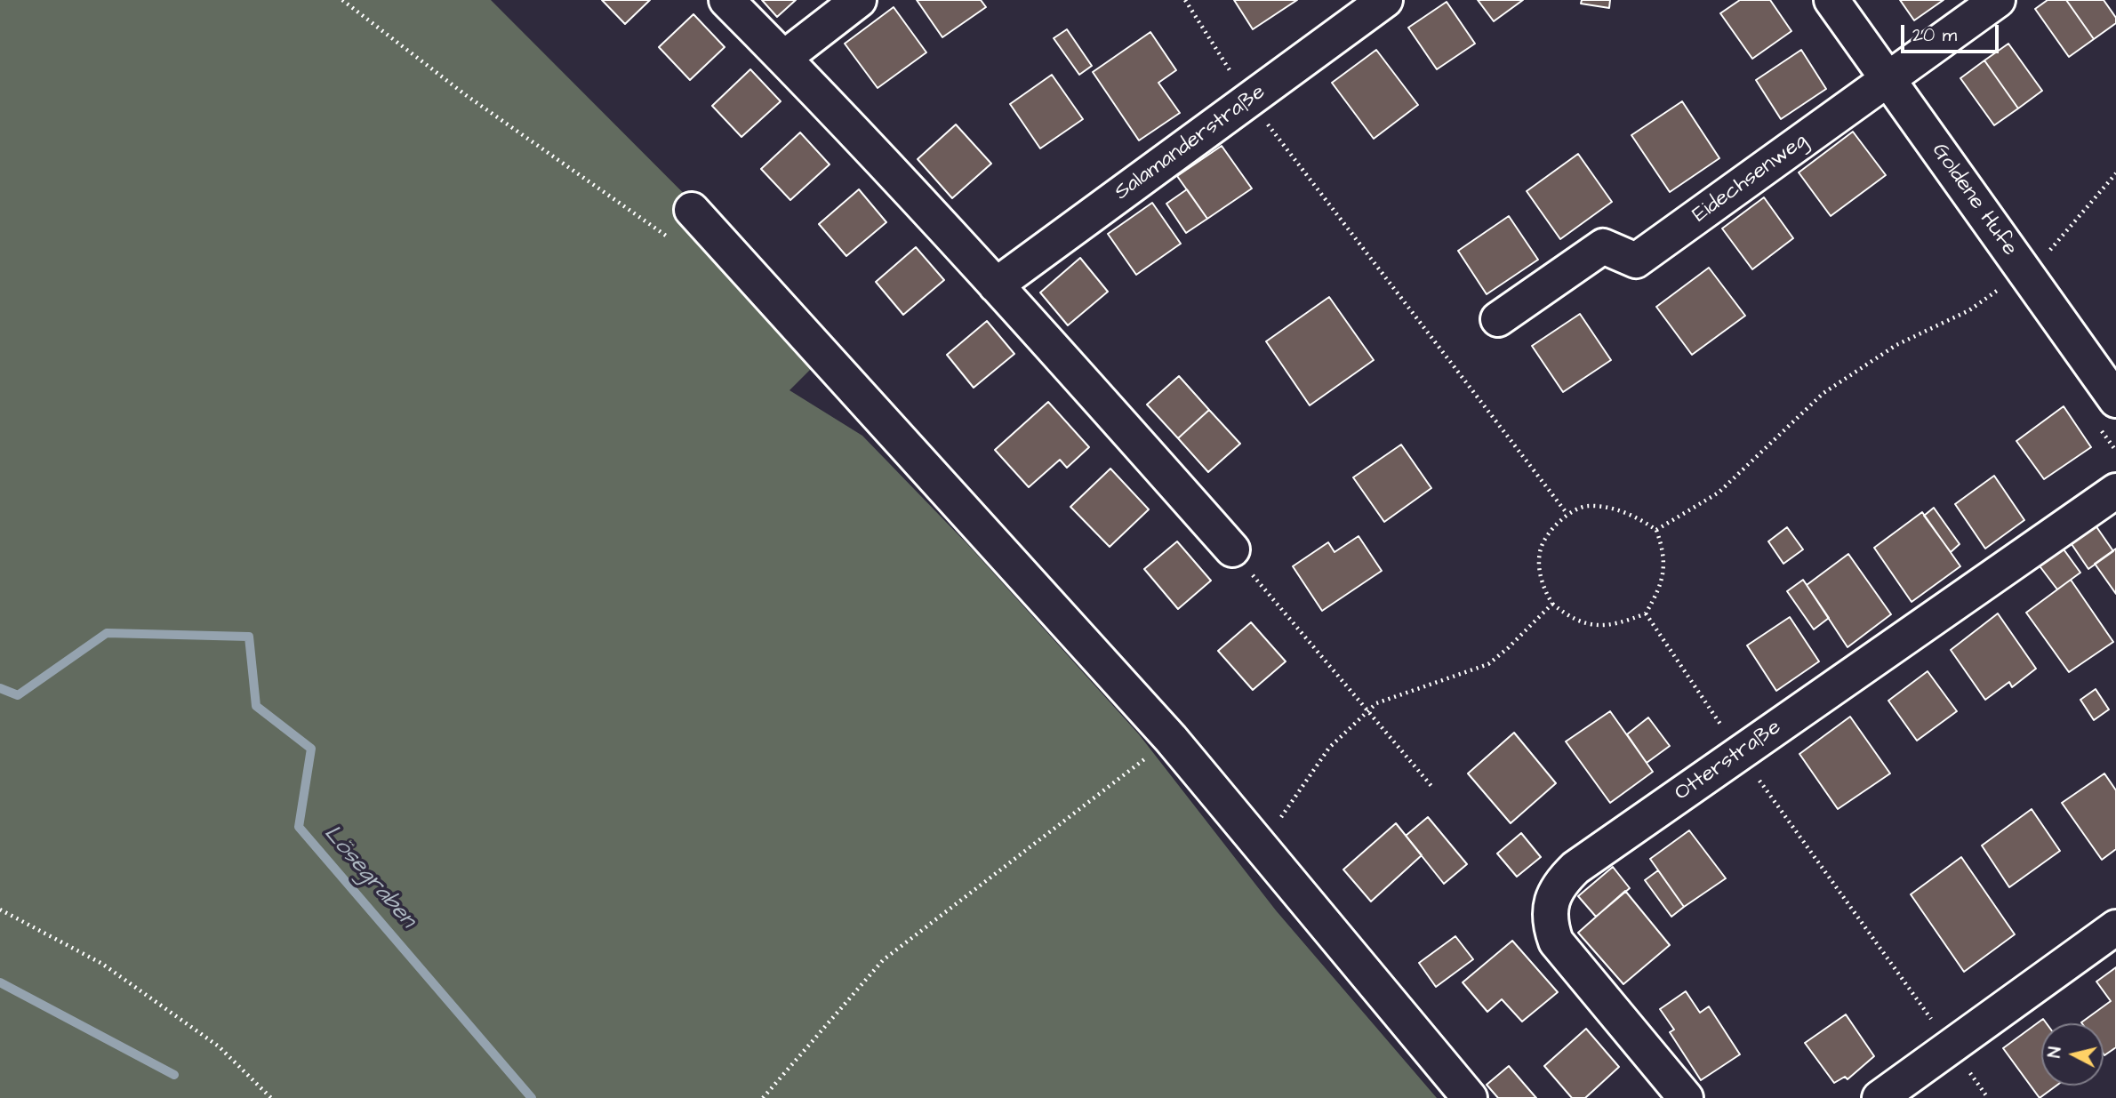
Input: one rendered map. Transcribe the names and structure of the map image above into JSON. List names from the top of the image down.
{
  "streets": {
    "street": [
      "Salamanderstraße",
      "Eidechsenweg",
      "Goldene Hufe",
      "Otterstraße"
    ]
  },
  "crossings": [
    ["Eidechsenweg", "Goldene Hufe"]
  ],
  "water": ["Lösegraben"],
  "scale_bar": "20 m",
  "north": "left"
}
